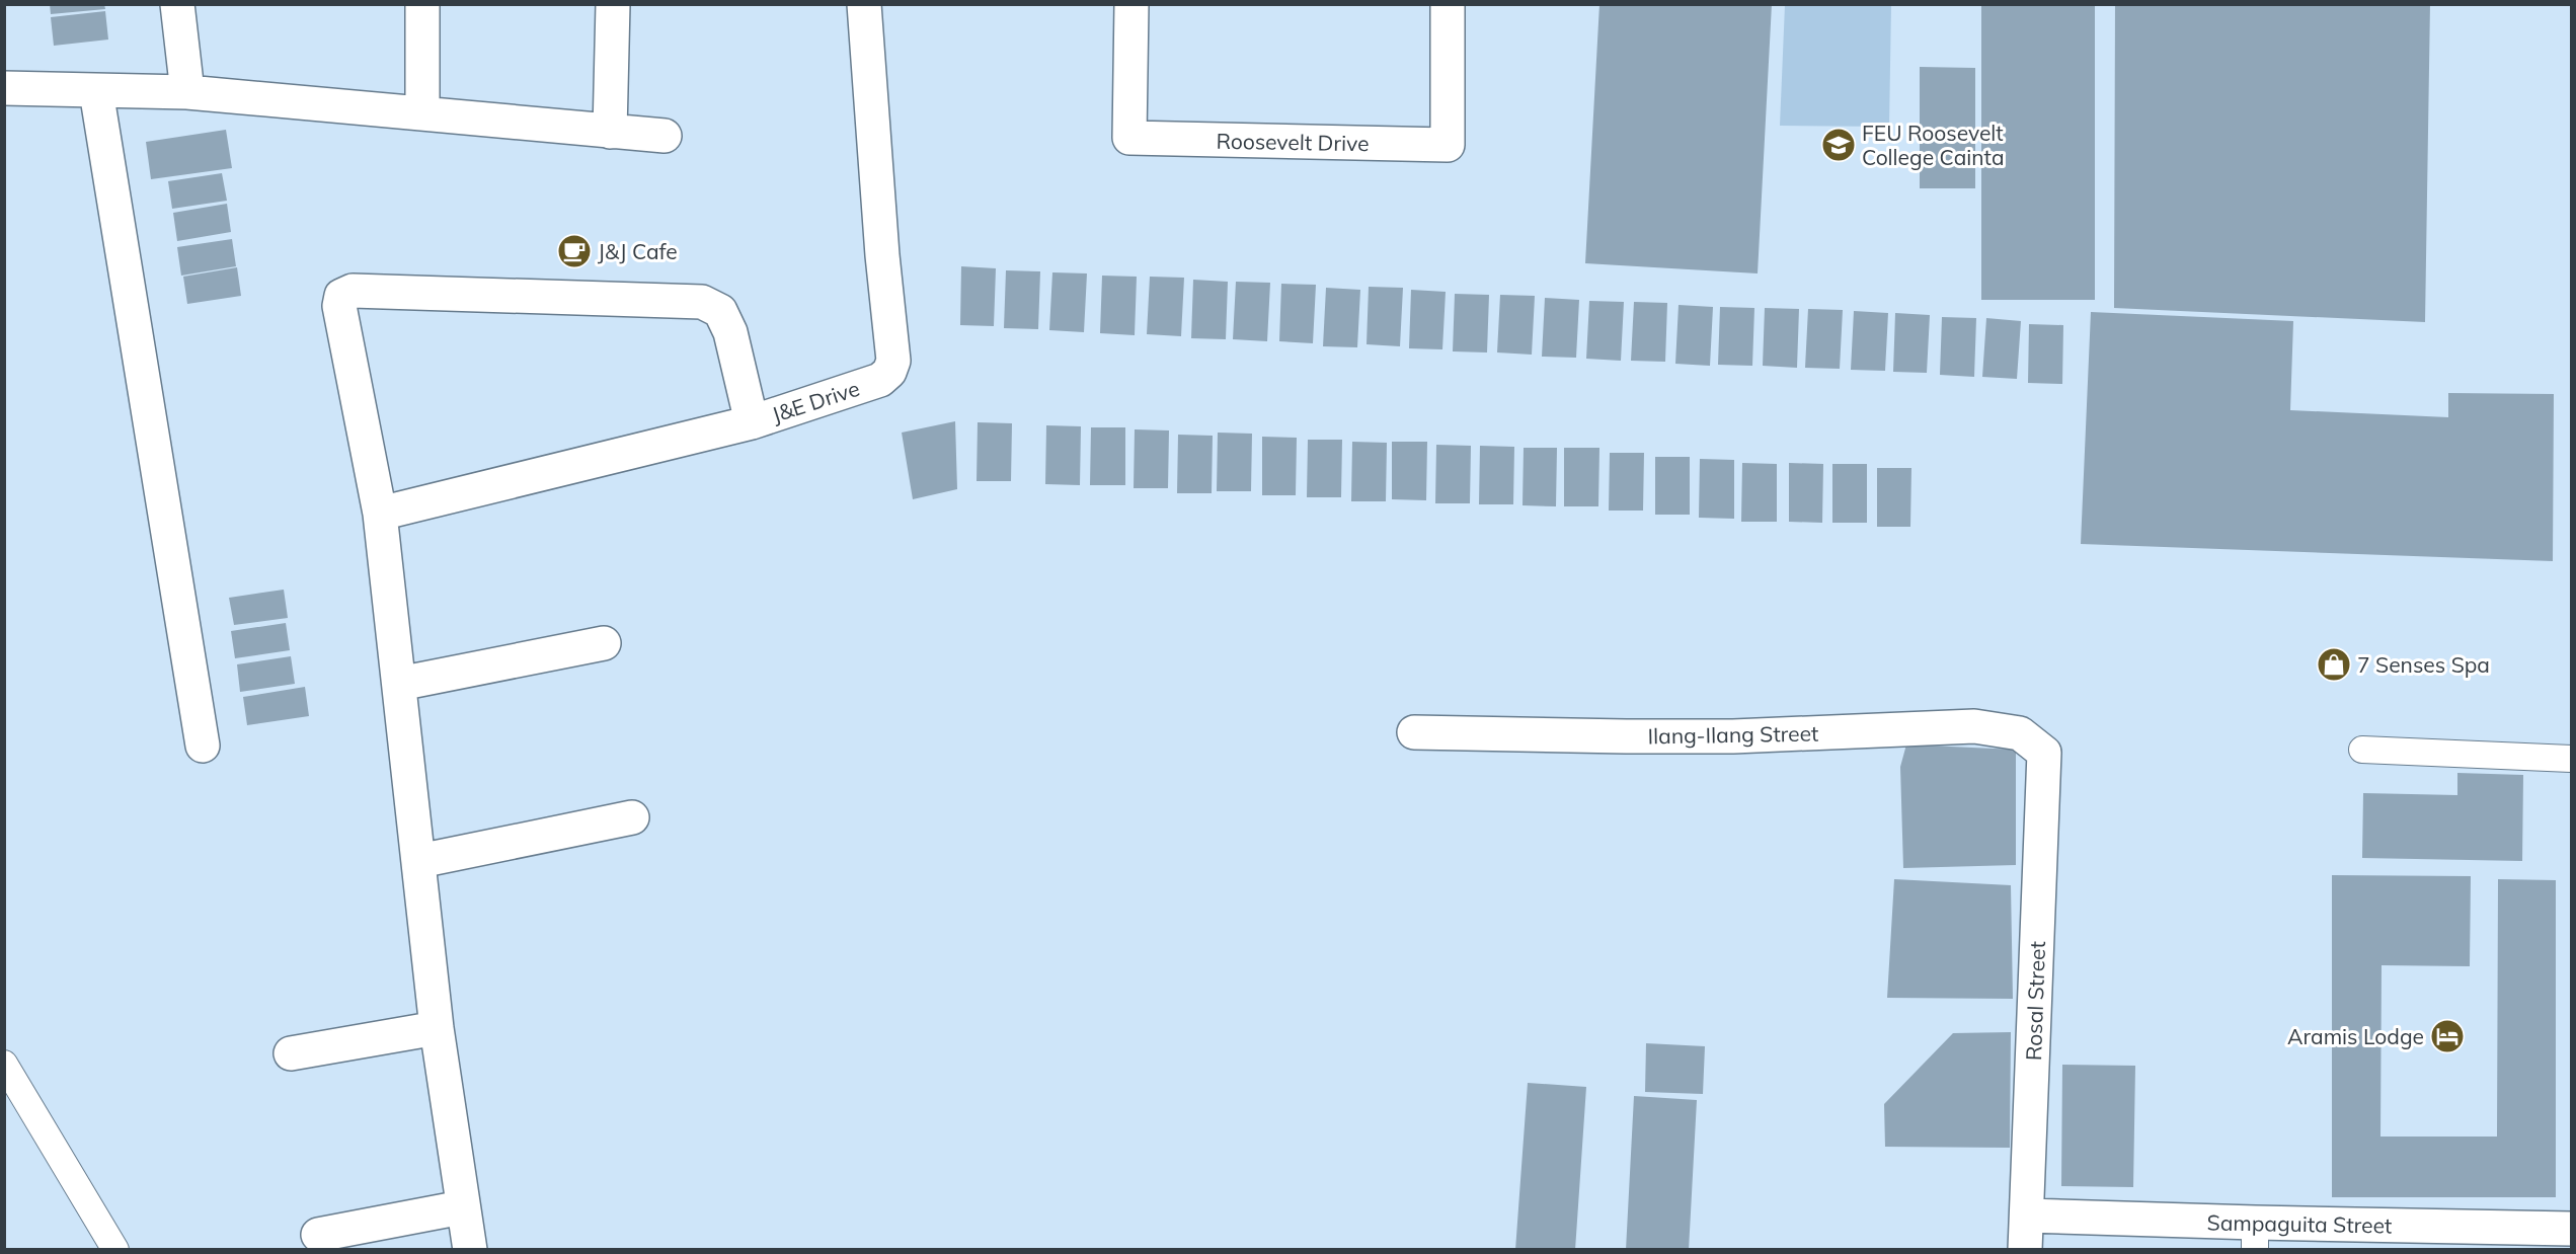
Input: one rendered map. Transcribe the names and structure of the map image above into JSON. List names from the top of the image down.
{
  "streets": {
    "street": [
      "Roosevelt Drive",
      "J&E Drive",
      "Ilang-Ilang Street",
      "Rosal Street",
      "Sampaguita Street"
    ]
  },
  "crossings": [
    ["Ilang-Ilang Street", "Rosal Street"],
    ["Rosal Street", "Sampaguita Street"]
  ],
  "places": {
    "school or university": ["FEU Roosevelt College Cainta"],
    "cafe": ["J&J Cafe"],
    "shop": ["7 Senses Spa"],
    "hotel": ["Aramis Lodge"]
  }
}
